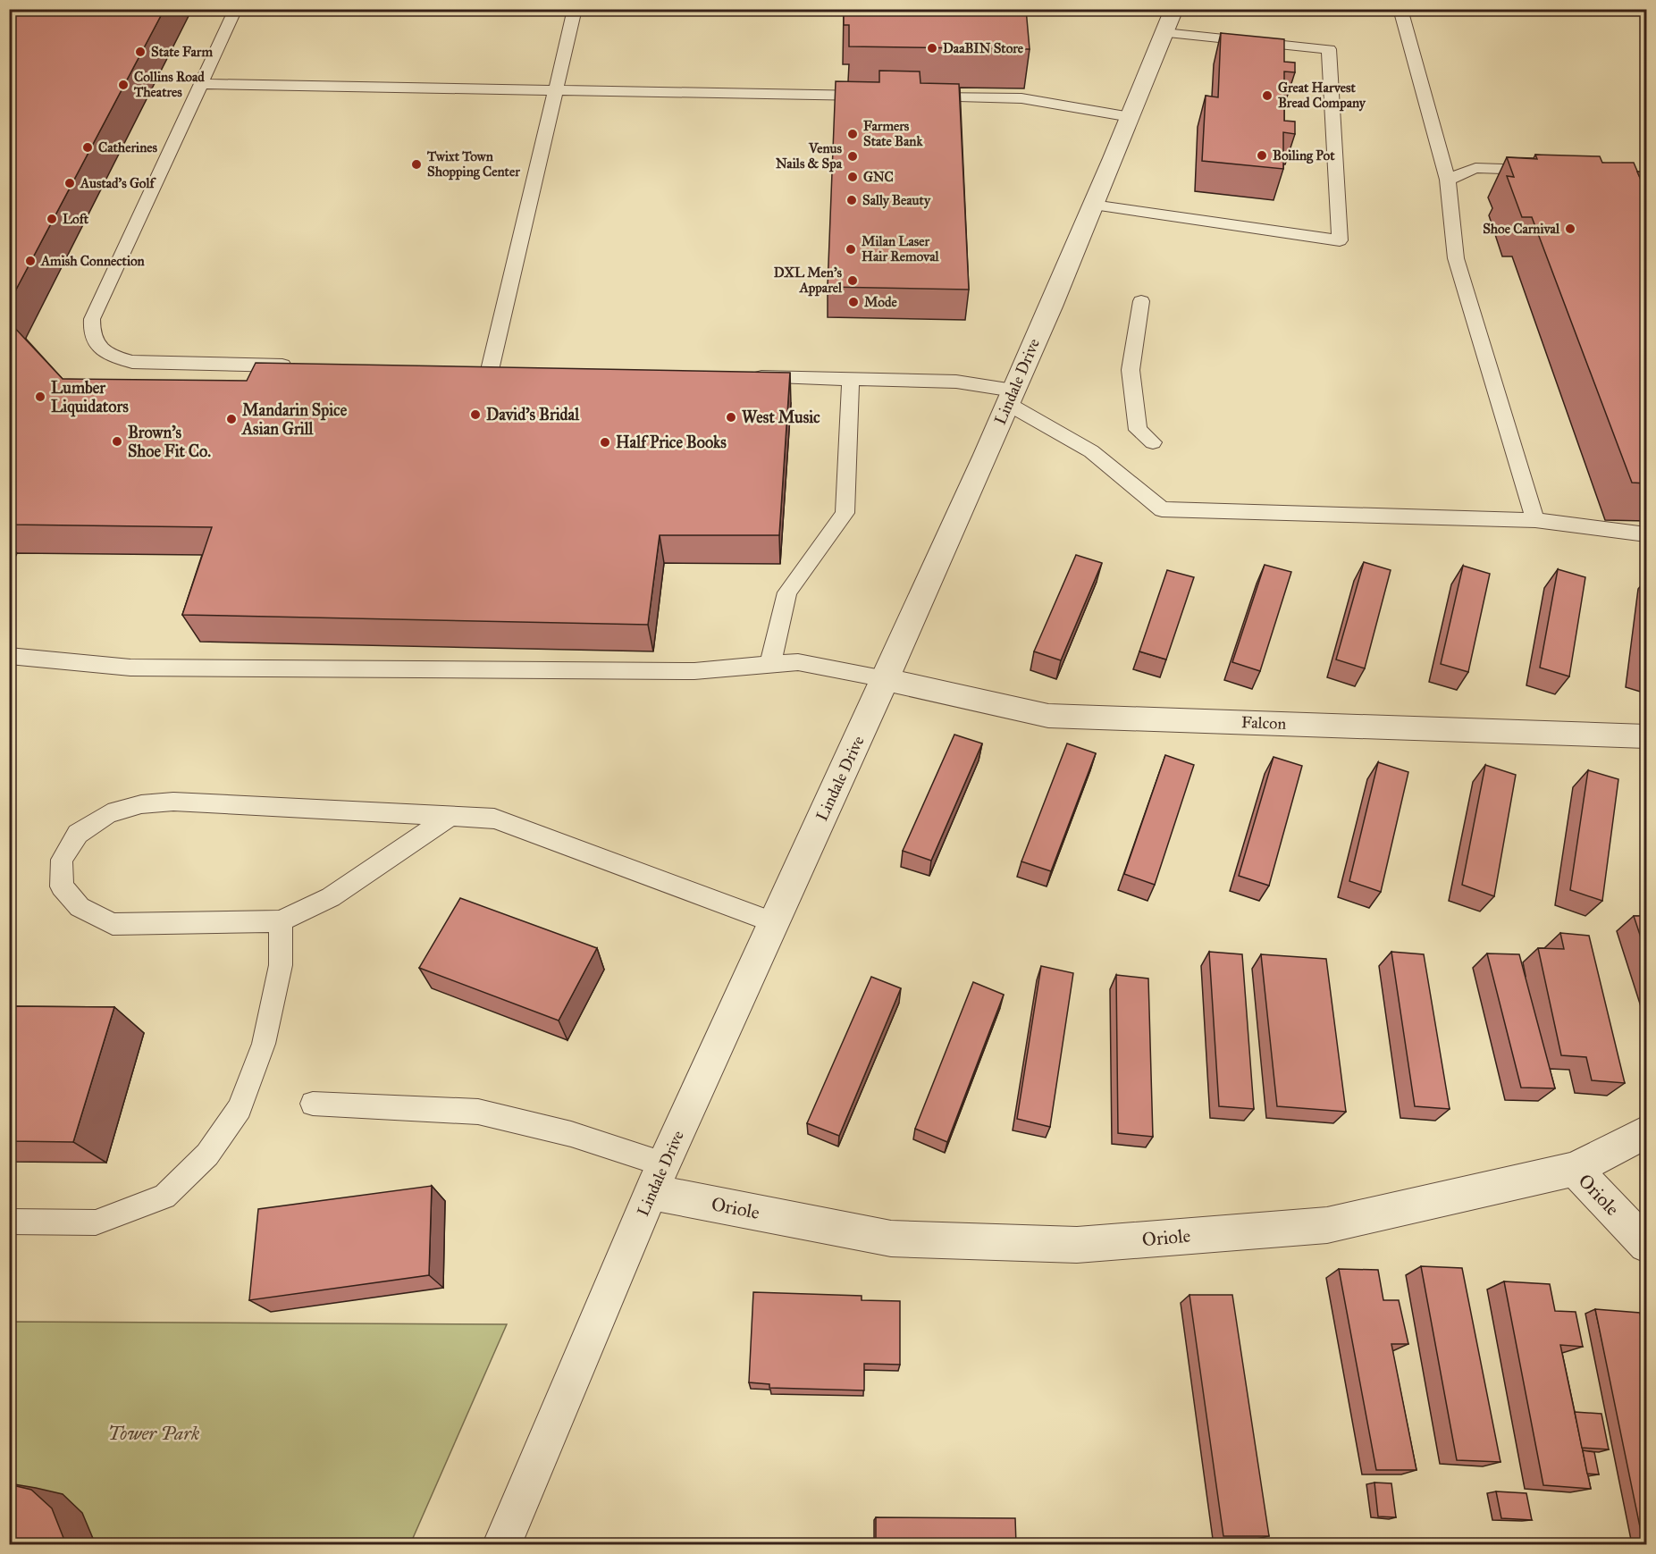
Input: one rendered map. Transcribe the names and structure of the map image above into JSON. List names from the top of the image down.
{
  "streets": {
    "street": ["Lindale Drive", "Falcon", "Oriole"]
  },
  "crossings": [
    ["Lindale Drive", "Falcon"],
    ["Lindale Drive", "Oriole"]
  ],
  "parks": ["Tower Park"],
  "places": [
    "DaaBIN Store",
    "State Farm",
    "Collins Road Theatres",
    "Great Harvest Bread Company",
    "Farmers State Bank",
    "Catherines",
    "Boiling Pot",
    "Venus Nails & Spa",
    "Twixt Town Shopping Center",
    "GNC",
    "Austad's Golf",
    "Sally Beauty",
    "Loft",
    "Shoe Carnival",
    "Milan Laser Hair Removal",
    "Amish Connection",
    "DXL Men's Apparel",
    "Mode",
    "Lumber Liquidators",
    "David's Bridal",
    "West Music",
    "Mandarin Spice Asian Grill",
    "Brown's Shoe Fit Co.",
    "Half Price Books"
  ]
}
